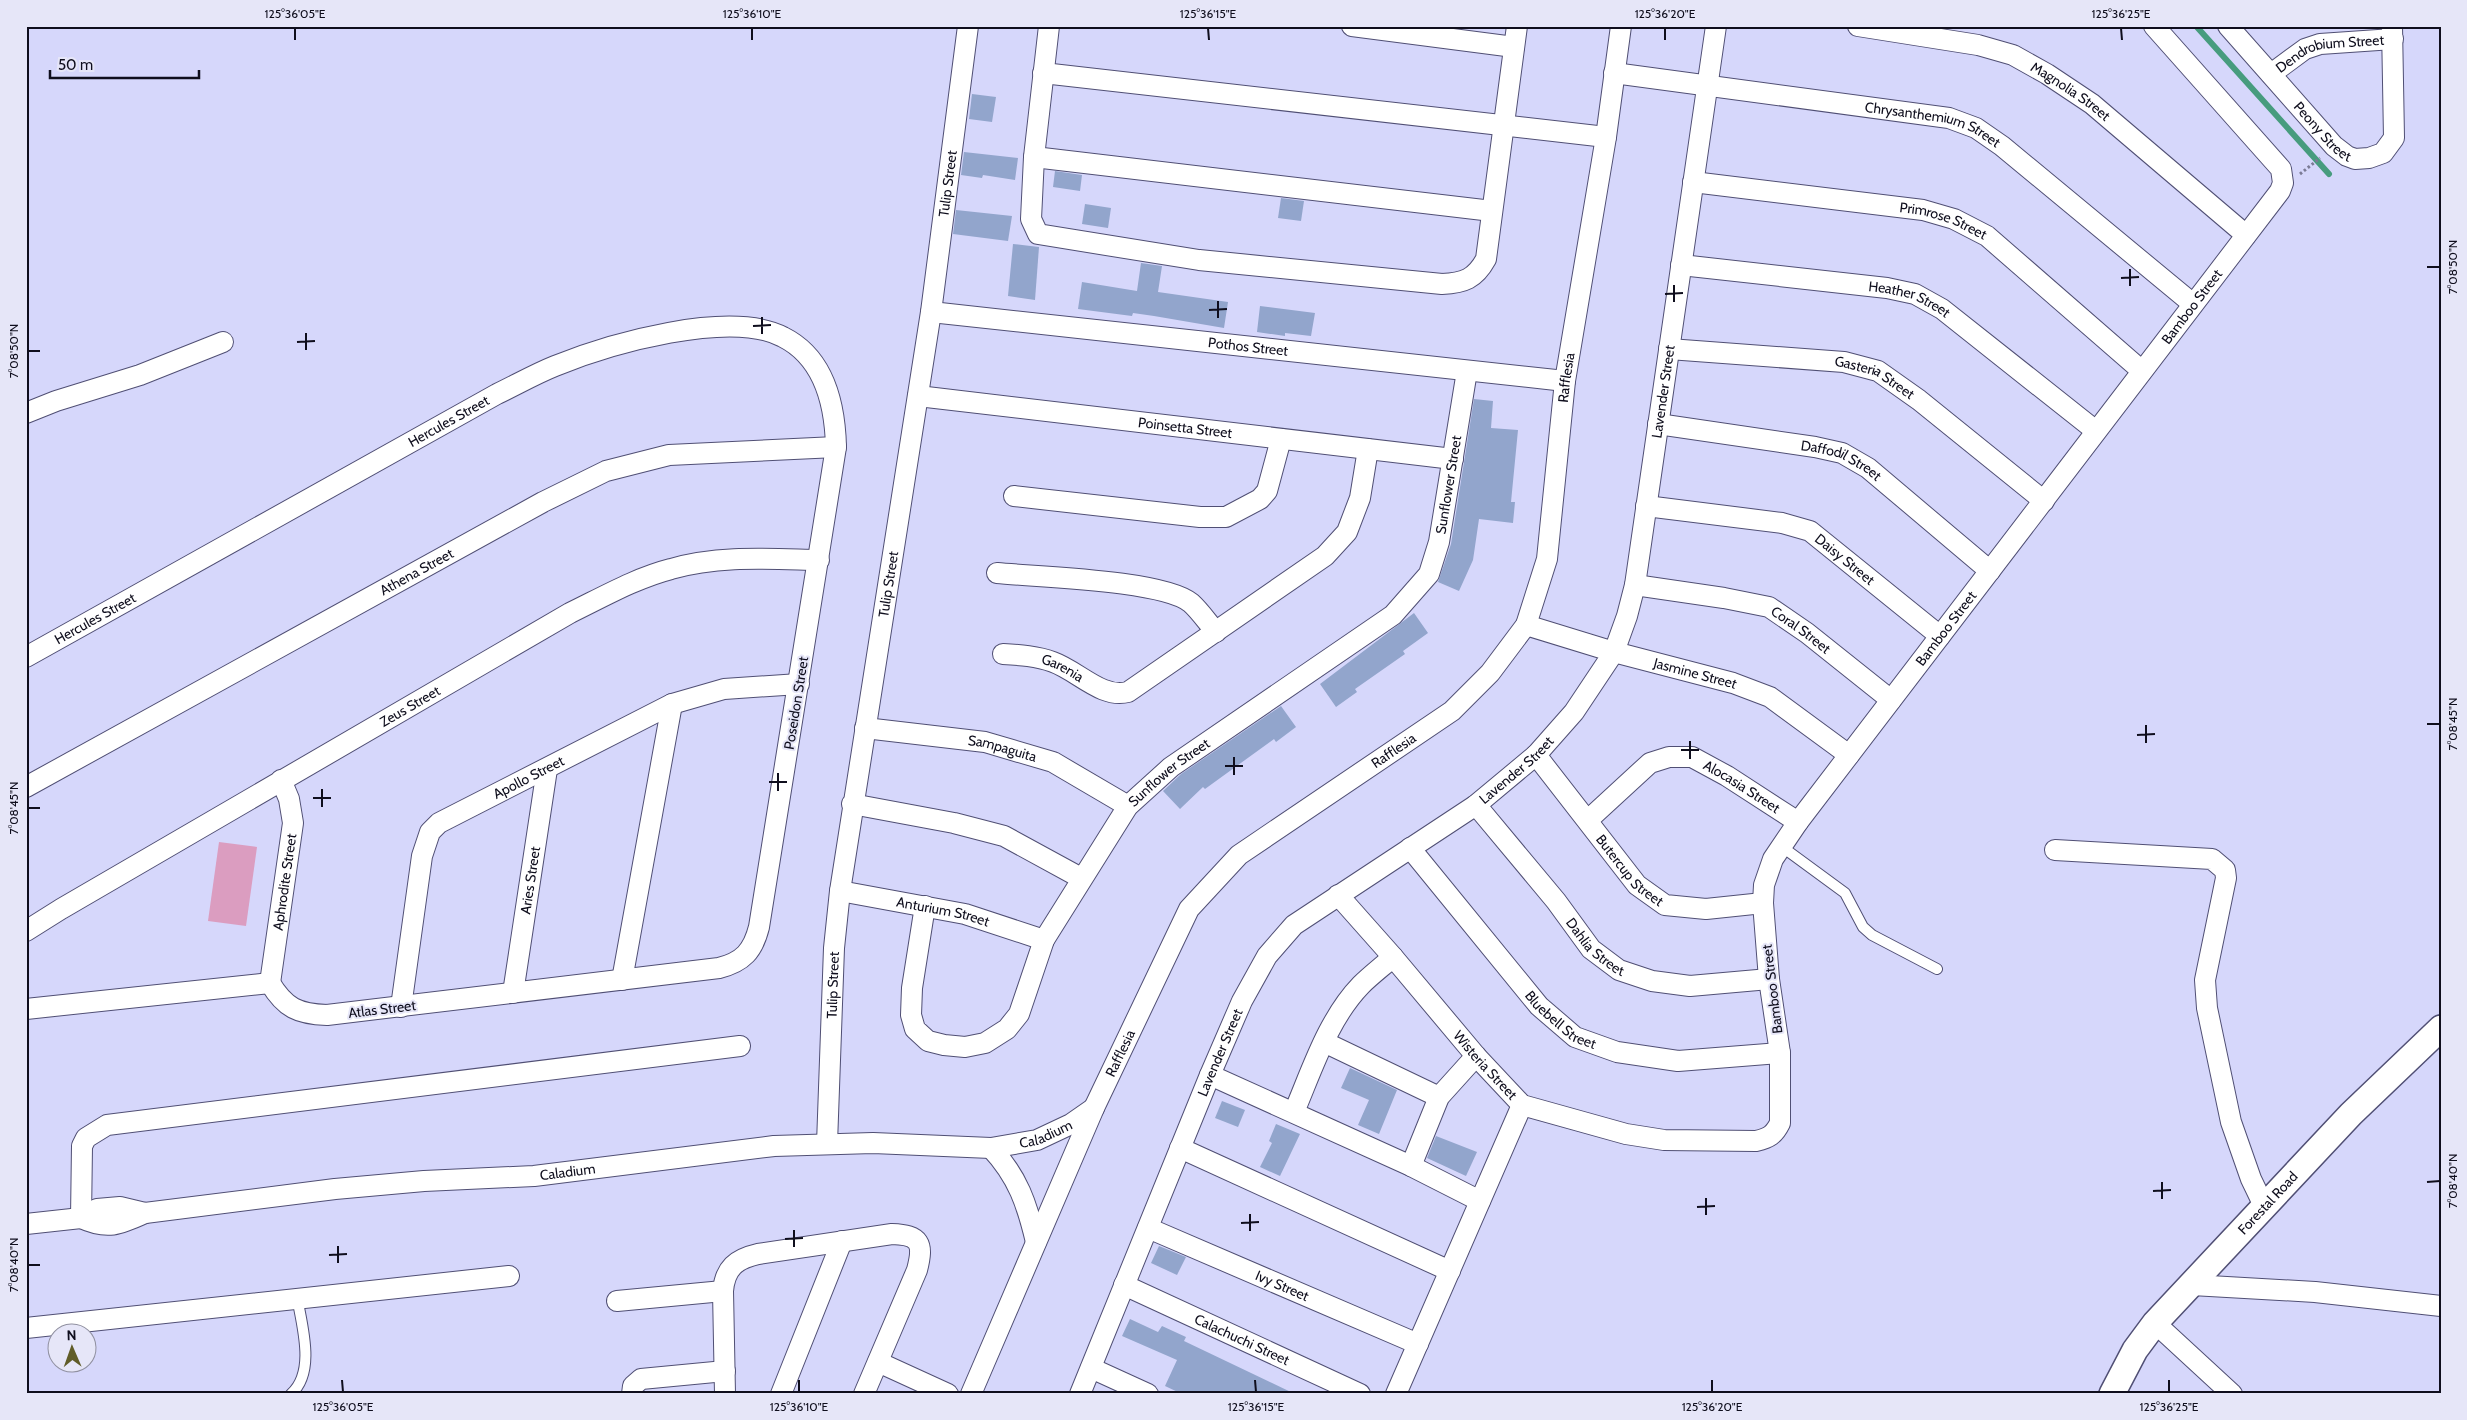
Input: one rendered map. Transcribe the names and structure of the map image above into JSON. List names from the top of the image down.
{
  "streets": {
    "street": [
      "Dendrobium Street",
      "Magnolia Street",
      "Chrysanthemium Street",
      "Peony Street",
      "Tulip Street",
      "Primrose Street",
      "Heather Street",
      "Bamboo Street",
      "Pothos Street",
      "Rafflesia",
      "Gasteria Street",
      "Lavender Street",
      "Hercules Street",
      "Poinsetta Street",
      "Daffodil Street",
      "Sunflower Street",
      "Daisy Street",
      "Athena Street",
      "Coral Street",
      "Garenia",
      "Jasmine Street",
      "Poseidon Street",
      "Zeus Street",
      "Sampaguita",
      "Apollo Street",
      "Alocasia Street",
      "Butercup Street",
      "Aphrodite Street",
      "Aries Street",
      "Anturium Street",
      "Dahlia Street",
      "Atlas Street",
      "Bluebell Street",
      "Wisteria Street",
      "Caladium",
      "Forestal Road",
      "Ivy Street",
      "Calachuchi Street"
    ]
  },
  "crossings": [
    ["Dendrobium Street", "Peony Street"],
    ["Magnolia Street", "Bamboo Street"],
    ["Chrysanthemium Street", "Bamboo Street"],
    ["Chrysanthemium Street", "Rafflesia"],
    ["Chrysanthemium Street", "Lavender Street"],
    ["Tulip Street", "Pothos Street"],
    ["Tulip Street", "Poinsetta Street"],
    ["Tulip Street", "Sampaguita"],
    ["Tulip Street", "Anturium Street"],
    ["Tulip Street", "Caladium"],
    ["Primrose Street", "Bamboo Street"],
    ["Primrose Street", "Lavender Street"],
    ["Heather Street", "Bamboo Street"],
    ["Heather Street", "Lavender Street"],
    ["Bamboo Street", "Gasteria Street"],
    ["Bamboo Street", "Daffodil Street"],
    ["Bamboo Street", "Daisy Street"],
    ["Bamboo Street", "Coral Street"],
    ["Bamboo Street", "Jasmine Street"],
    ["Bamboo Street", "Alocasia Street"],
    ["Bamboo Street", "Butercup Street"],
    ["Bamboo Street", "Dahlia Street"],
    ["Bamboo Street", "Bluebell Street"],
    ["Bamboo Street", "Wisteria Street"],
    ["Pothos Street", "Rafflesia"],
    ["Pothos Street", "Sunflower Street"],
    ["Rafflesia", "Jasmine Street"],
    ["Rafflesia", "Caladium"],
    ["Gasteria Street", "Lavender Street"],
    ["Lavender Street", "Daffodil Street"],
    ["Lavender Street", "Daisy Street"],
    ["Lavender Street", "Coral Street"],
    ["Lavender Street", "Jasmine Street"],
    ["Lavender Street", "Butercup Street"],
    ["Lavender Street", "Dahlia Street"],
    ["Lavender Street", "Bluebell Street"],
    ["Lavender Street", "Wisteria Street"],
    ["Lavender Street", "Ivy Street"],
    ["Lavender Street", "Calachuchi Street"],
    ["Hercules Street", "Athena Street"],
    ["Hercules Street", "Poseidon Street"],
    ["Poinsetta Street", "Sunflower Street"],
    ["Sunflower Street", "Sampaguita"],
    ["Sunflower Street", "Anturium Street"],
    ["Athena Street", "Poseidon Street"],
    ["Poseidon Street", "Zeus Street"],
    ["Poseidon Street", "Apollo Street"],
    ["Poseidon Street", "Atlas Street"],
    ["Zeus Street", "Aphrodite Street"],
    ["Apollo Street", "Aries Street"],
    ["Apollo Street", "Atlas Street"],
    ["Alocasia Street", "Butercup Street"],
    ["Aphrodite Street", "Atlas Street"],
    ["Aries Street", "Atlas Street"]
  ],
  "scale_bar": "50 m",
  "north": "top",
  "coordinates": [
    "125°36'05\"E",
    "125°36'10\"E",
    "125°36'15\"E",
    "125°36'20\"E",
    "125°36'25\"E",
    "7°08'50\"N",
    "7°08'45\"N",
    "7°08'40\"N"
  ]
}
